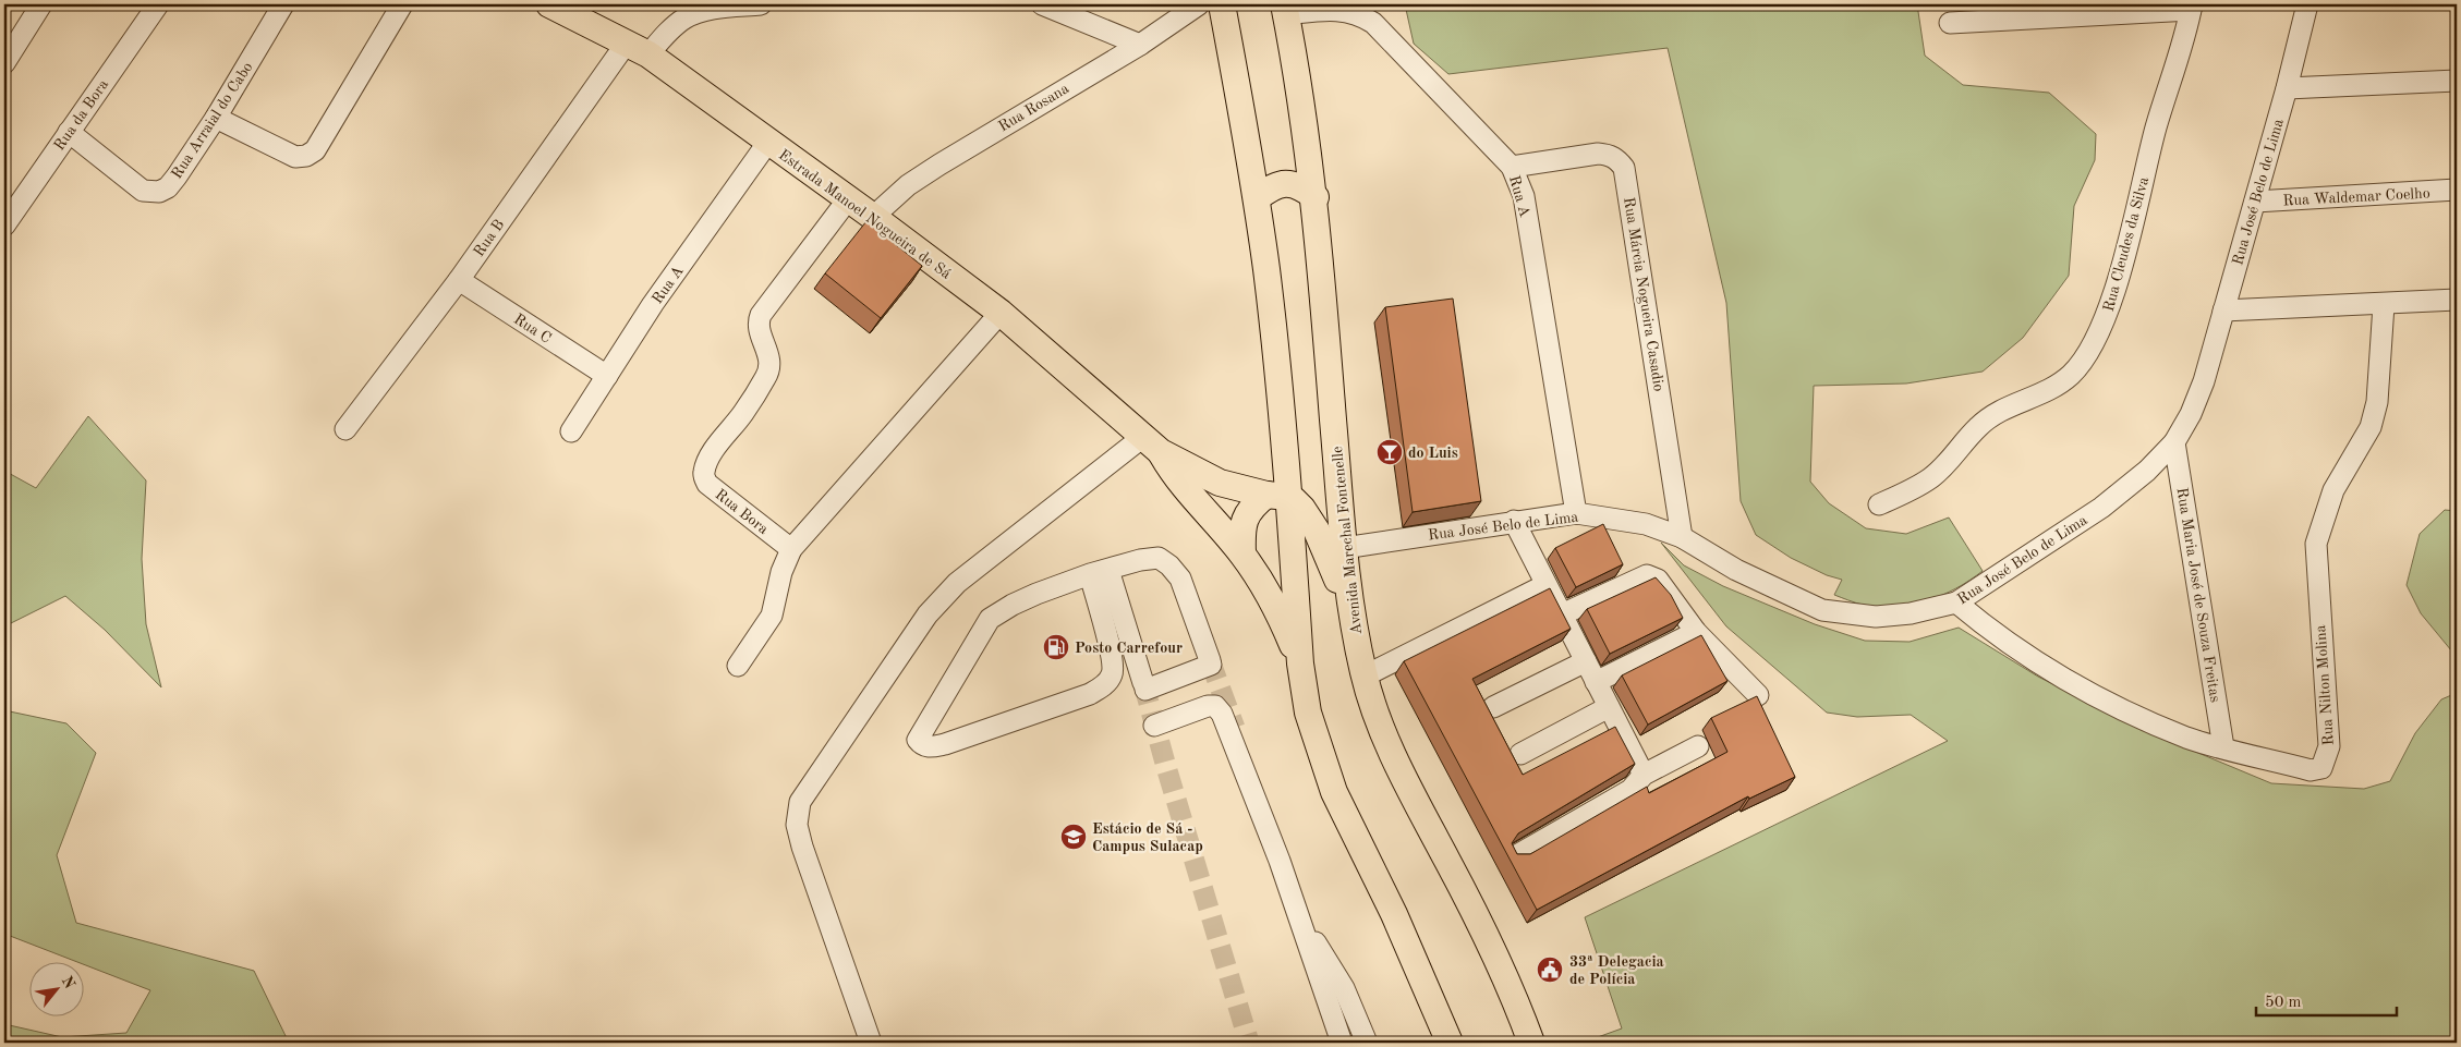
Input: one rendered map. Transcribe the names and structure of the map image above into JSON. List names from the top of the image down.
{
  "streets": {
    "main road": ["Estrada Manoel Nogueira de Sá", "Avenida Marechal Fontenelle"],
    "street": [
      "Rua Rosana",
      "Rua da Bora",
      "Rua Arraial do Cabo",
      "Rua José Belo de Lima",
      "Rua A",
      "Rua Waldemar Coelho",
      "Rua B",
      "Rua Cleudes da Silva",
      "Rua Márcia Nogueira Casadio",
      "Rua C",
      "Rua Bora",
      "Rua Maria José de Souza Freitas",
      "Rua Nilton Molina"
    ]
  },
  "crossings": [
    ["Rua Rosana", "Estrada Manoel Nogueira de Sá"],
    ["Rua da Bora", "Rua Arraial do Cabo"],
    ["Rua José Belo de Lima", "Rua A"],
    ["Rua José Belo de Lima", "Rua Waldemar Coelho"],
    ["Rua José Belo de Lima", "Rua Márcia Nogueira Casadio"],
    ["Rua José Belo de Lima", "Avenida Marechal Fontenelle"],
    ["Rua José Belo de Lima", "Rua Maria José de Souza Freitas"],
    ["Rua José Belo de Lima", "Rua Nilton Molina"],
    ["Rua A", "Estrada Manoel Nogueira de Sá"],
    ["Rua A", "Rua Márcia Nogueira Casadio"],
    ["Rua A", "Rua C"],
    ["Rua A", "Avenida Marechal Fontenelle"],
    ["Estrada Manoel Nogueira de Sá", "Rua B"],
    ["Estrada Manoel Nogueira de Sá", "Rua Bora"],
    ["Rua B", "Rua C"],
    ["Rua Maria José de Souza Freitas", "Rua Nilton Molina"]
  ],
  "places": {
    "bar": ["do Luis"],
    "fuel station": ["Posto Carrefour"],
    "school or university": ["Estácio de Sá - Campus Sulacap"],
    "public building": ["33ª Delegacia de Polícia"]
  },
  "scale_bar": "50 m",
  "north": "top right"
}
